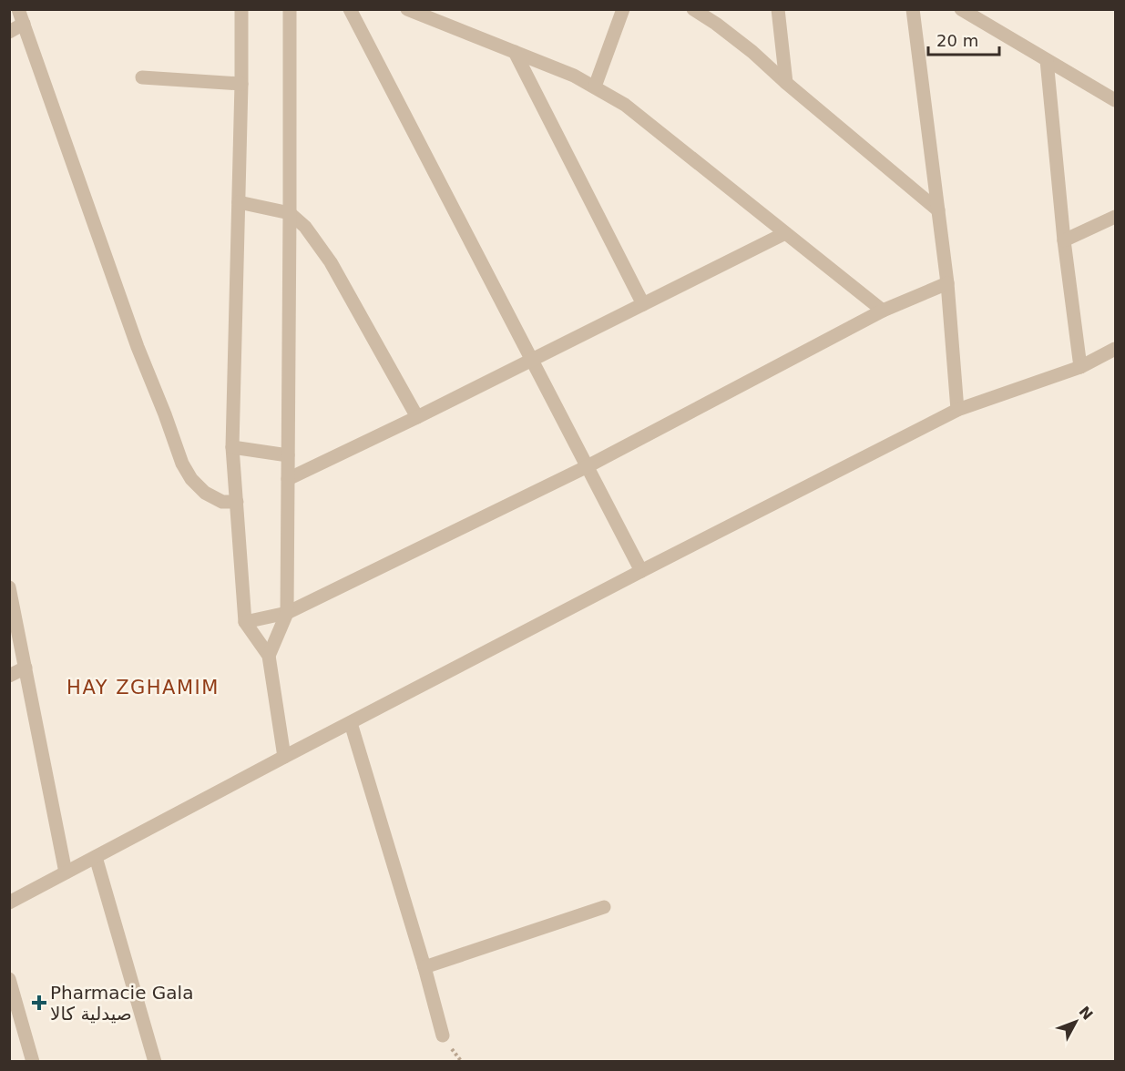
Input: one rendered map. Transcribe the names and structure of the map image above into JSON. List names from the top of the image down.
{
  "districts": ["HAY ZGHAMIM"],
  "places": {
    "health": ["Pharmacie Gala صيدلية كالا"]
  },
  "scale_bar": "20 m",
  "north": "top right"
}
